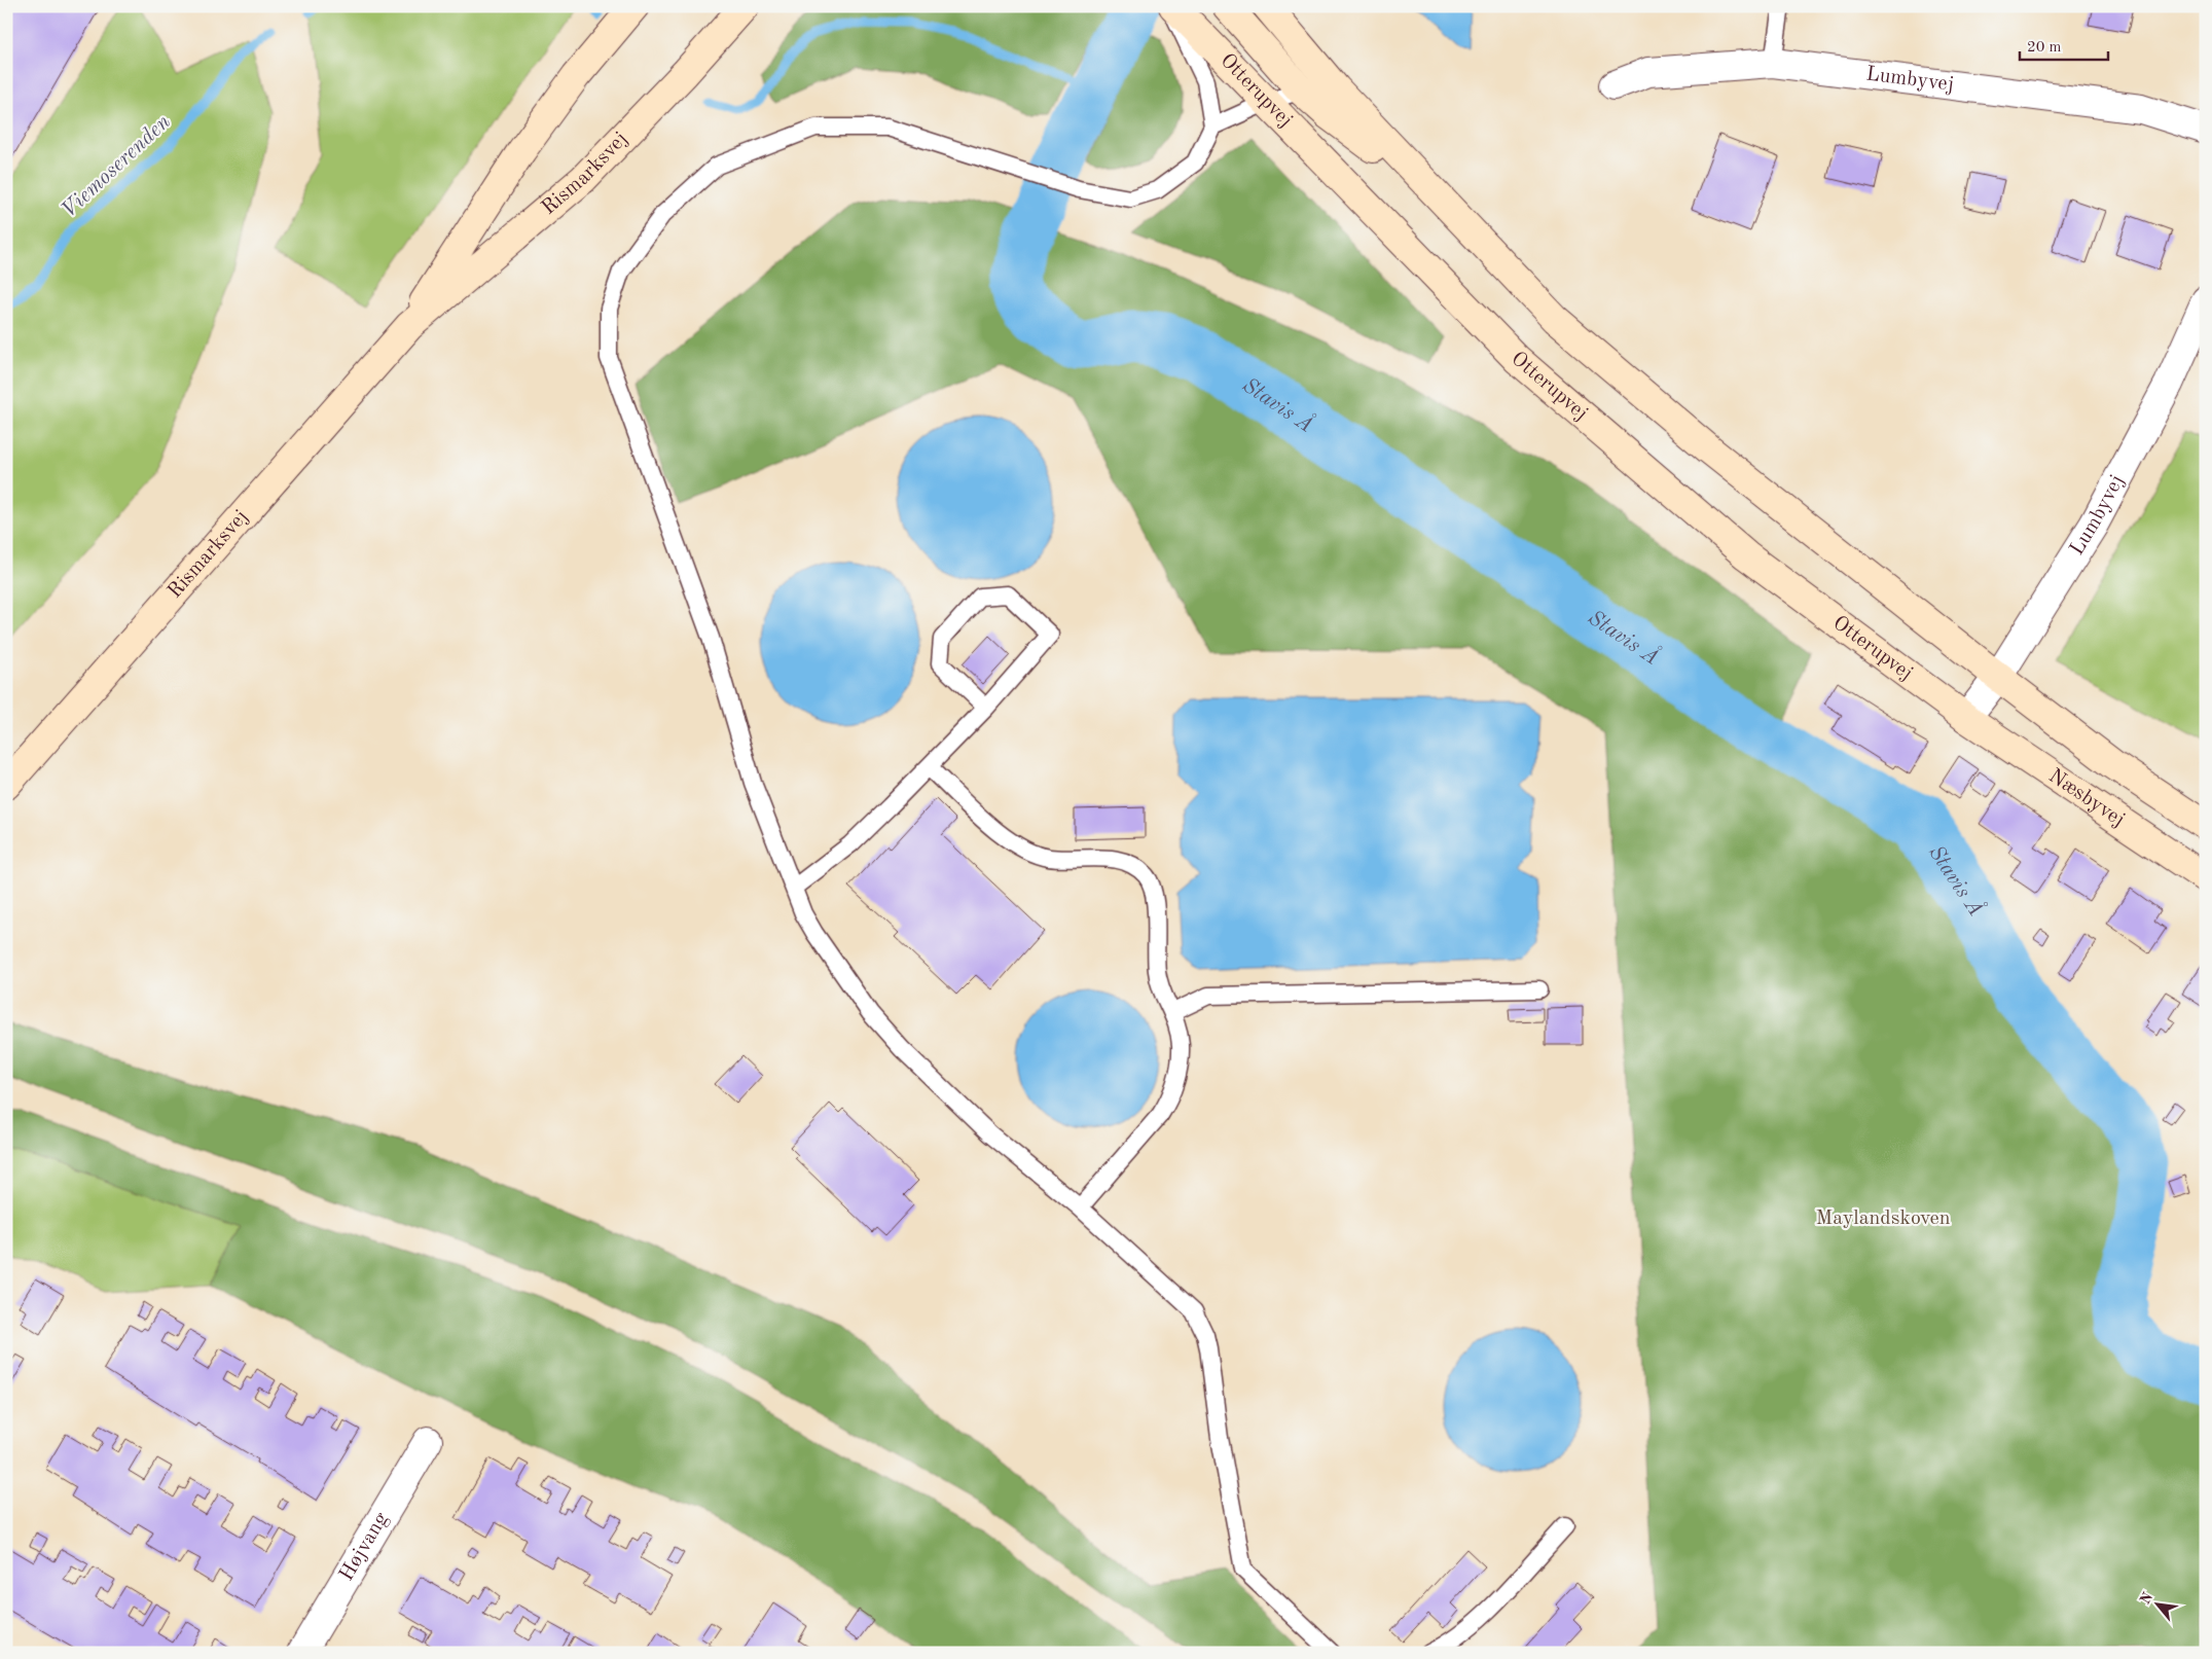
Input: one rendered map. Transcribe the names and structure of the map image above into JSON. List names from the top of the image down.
{
  "streets": {
    "main road": ["Otterupvej", "Rismarksvej", "Næsbyvej"],
    "street": ["Lumbyvej", "Højvang"]
  },
  "crossings": [
    ["Lumbyvej", "Otterupvej"],
    ["Lumbyvej", "Næsbyvej"],
    ["Otterupvej", "Næsbyvej"]
  ],
  "water": ["Viemoserenden", "Stavis Å"],
  "parks": ["Maylandskoven"],
  "scale_bar": "20 m",
  "north": "top left"
}
